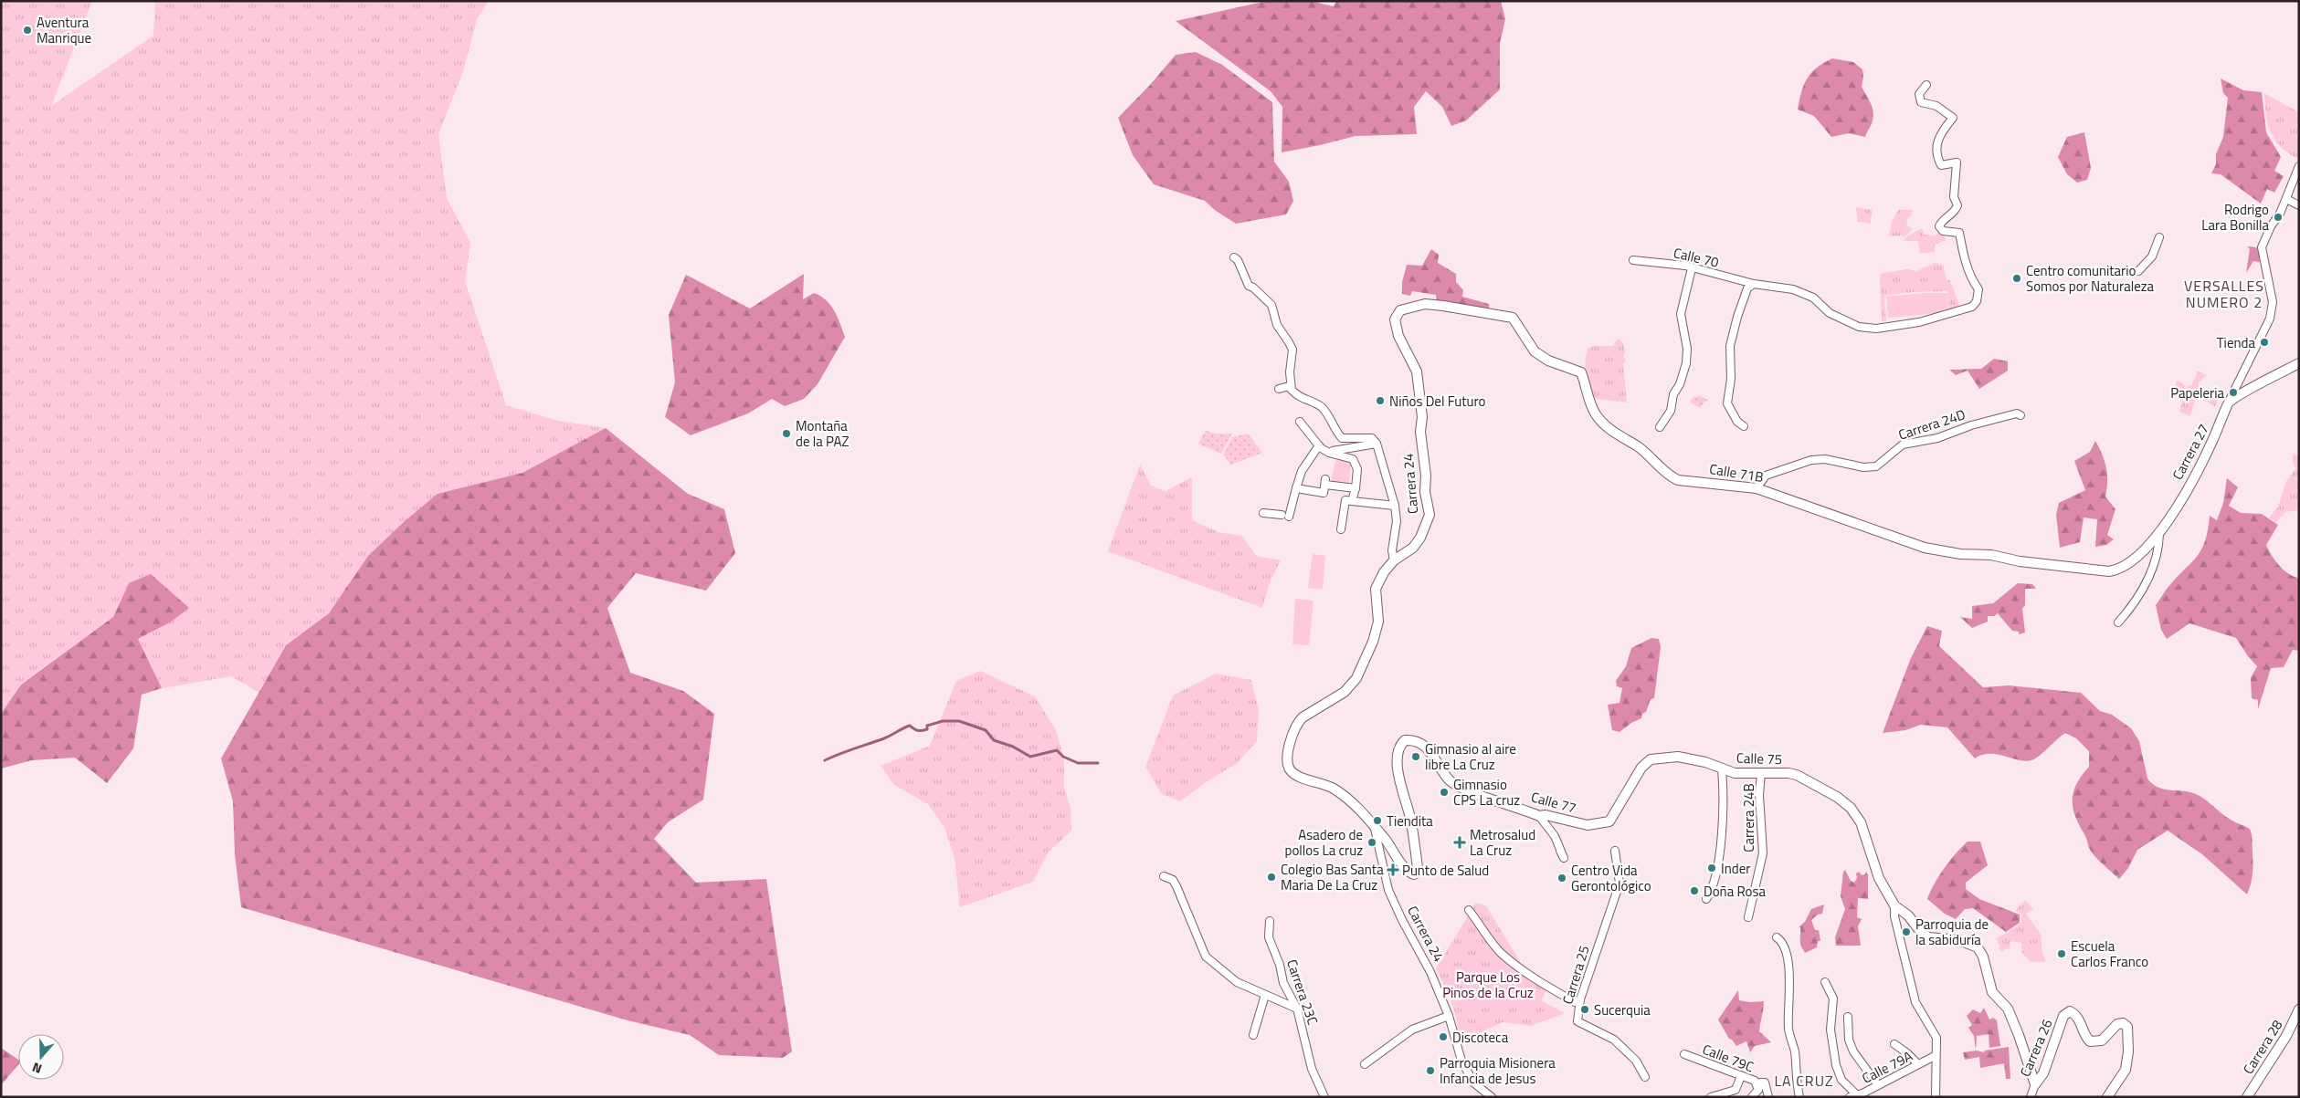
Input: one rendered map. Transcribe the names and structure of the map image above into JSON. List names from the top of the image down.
{
  "streets": {
    "street": [
      "Calle 70",
      "Carrera 24D",
      "Carrera 27",
      "Calle 71B",
      "Carrera 24",
      "Calle 75",
      "Calle 77",
      "Carrera 24B",
      "Carrera 25",
      "Carrera 23C",
      "Carrera 28",
      "Carrera 26",
      "Calle 79C",
      "Calle 79A"
    ]
  },
  "crossings": [
    ["Carrera 24D", "Calle 71B"],
    ["Carrera 27", "Calle 71B"],
    ["Calle 71B", "Carrera 24"],
    ["Carrera 24", "Calle 77"],
    ["Calle 75", "Calle 77"],
    ["Calle 75", "Carrera 24B"]
  ],
  "districts": ["VERSALLES NUMERO 2", "LA CRUZ"],
  "parks": ["Parque Los Pinos de la Cruz"],
  "places": {
    "other": [
      "Aventura Manrique",
      "Rodrigo Lara Bonilla",
      "Centro comunitario Somos por Naturaleza",
      "Tienda",
      "Papeleria",
      "Niños Del Futuro",
      "Montaña de la PAZ",
      "Gimnasio al aire libre La Cruz",
      "Gimnasio CPS La cruz",
      "Tiendita",
      "Asadero de pollos La cruz",
      "Inder",
      "Colegio Bas Santa Maria De La Cruz",
      "Centro Vida Gerontológico",
      "Doña Rosa",
      "Parroquia de la sabiduría",
      "Escuela Carlos Franco",
      "Sucerquia",
      "Discoteca",
      "Parroquia Misionera Infancia de Jesus"
    ],
    "health": ["Metrosalud La Cruz", "Punto de Salud"]
  },
  "north": "bottom"
}
